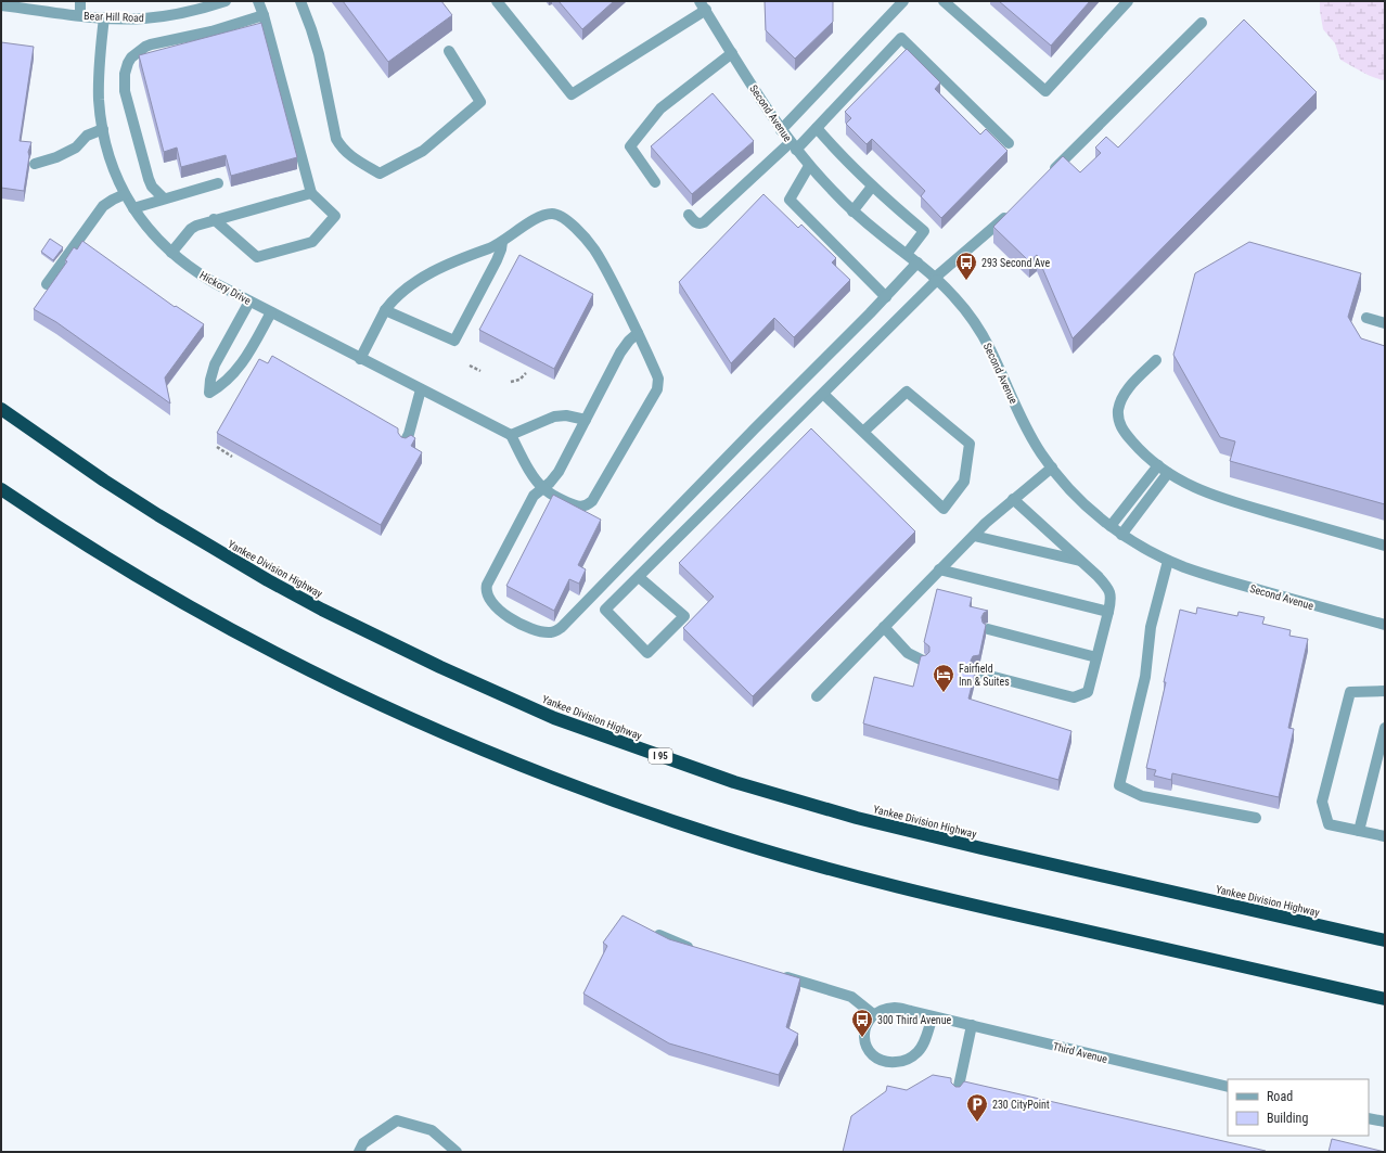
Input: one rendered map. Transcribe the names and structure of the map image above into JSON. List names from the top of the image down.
{
  "streets": {
    "highway": ["Yankee Division Highway", "I 95"],
    "street": [
      "Bear Hill Road",
      "Second Avenue",
      "Hickory Drive",
      "Third Avenue"
    ]
  },
  "crossings": [
    ["Bear Hill Road", "Hickory Drive"]
  ],
  "places": {
    "bus stop": ["293 Second Ave", "300 Third Avenue"],
    "hotel": ["Fairfield Inn & Suites"],
    "parking": ["230 CityPoint"]
  },
  "legend": ["Road", "Building"]
}
